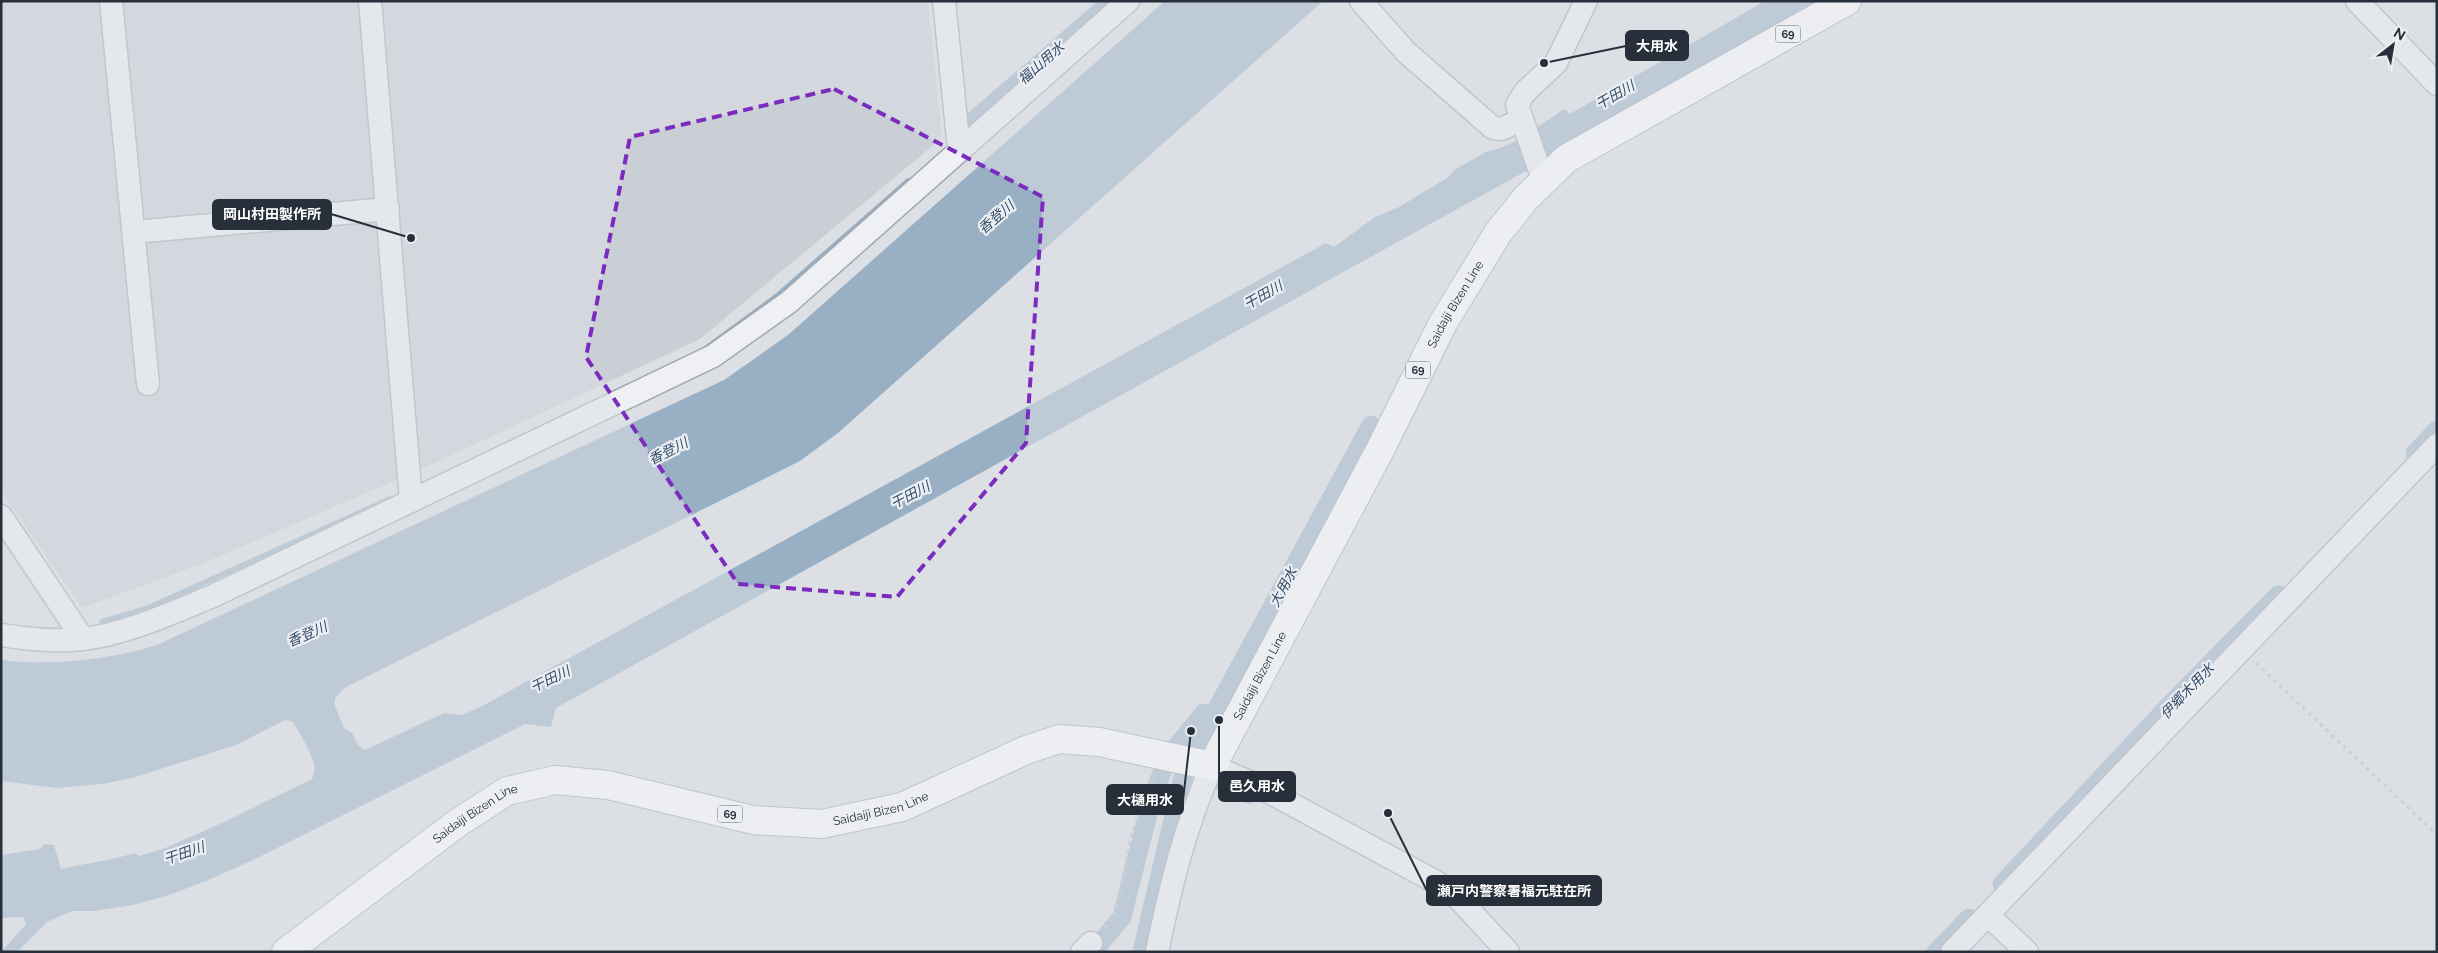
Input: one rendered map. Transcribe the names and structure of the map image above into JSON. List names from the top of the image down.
{
  "streets": {
    "main road": ["69", "Saidaiji Bizen Line"]
  },
  "water": [
    "福山用水",
    "干田川",
    "香登川",
    "大用水",
    "伊郷木用水"
  ],
  "places": [
    "大用水",
    "岡山村田製作所",
    "邑久用水",
    "大樋用水",
    "瀬戸内警察署福元駐在所"
  ],
  "north": "top right"
}
